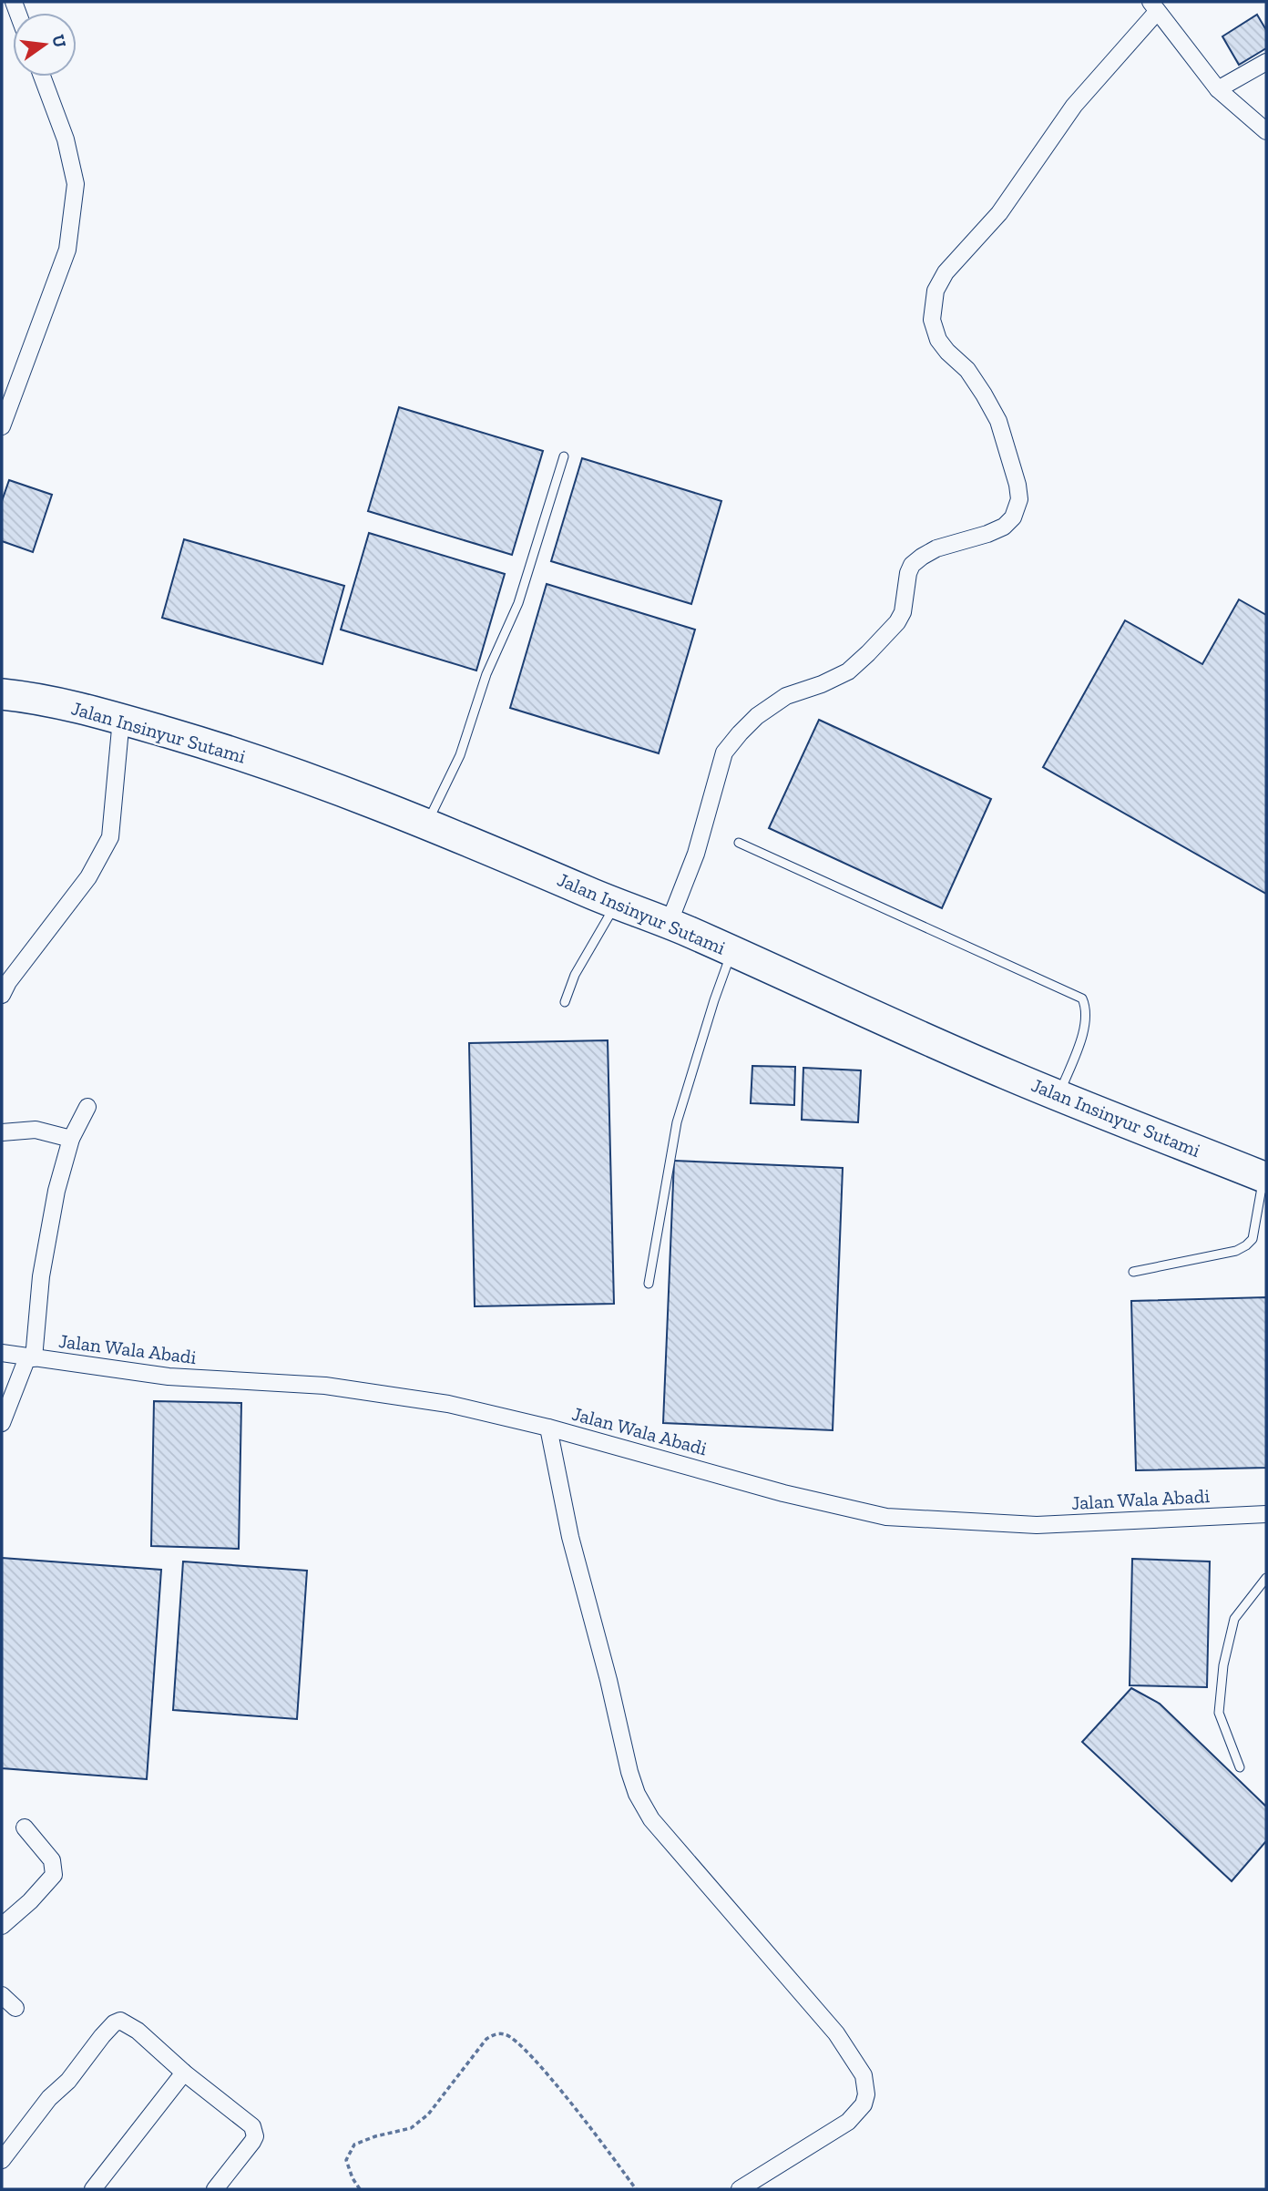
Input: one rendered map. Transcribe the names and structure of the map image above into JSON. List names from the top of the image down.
{
  "streets": {
    "highway": ["Jalan Insinyur Sutami"],
    "street": ["Jalan Wala Abadi"]
  },
  "north": "right"
}
